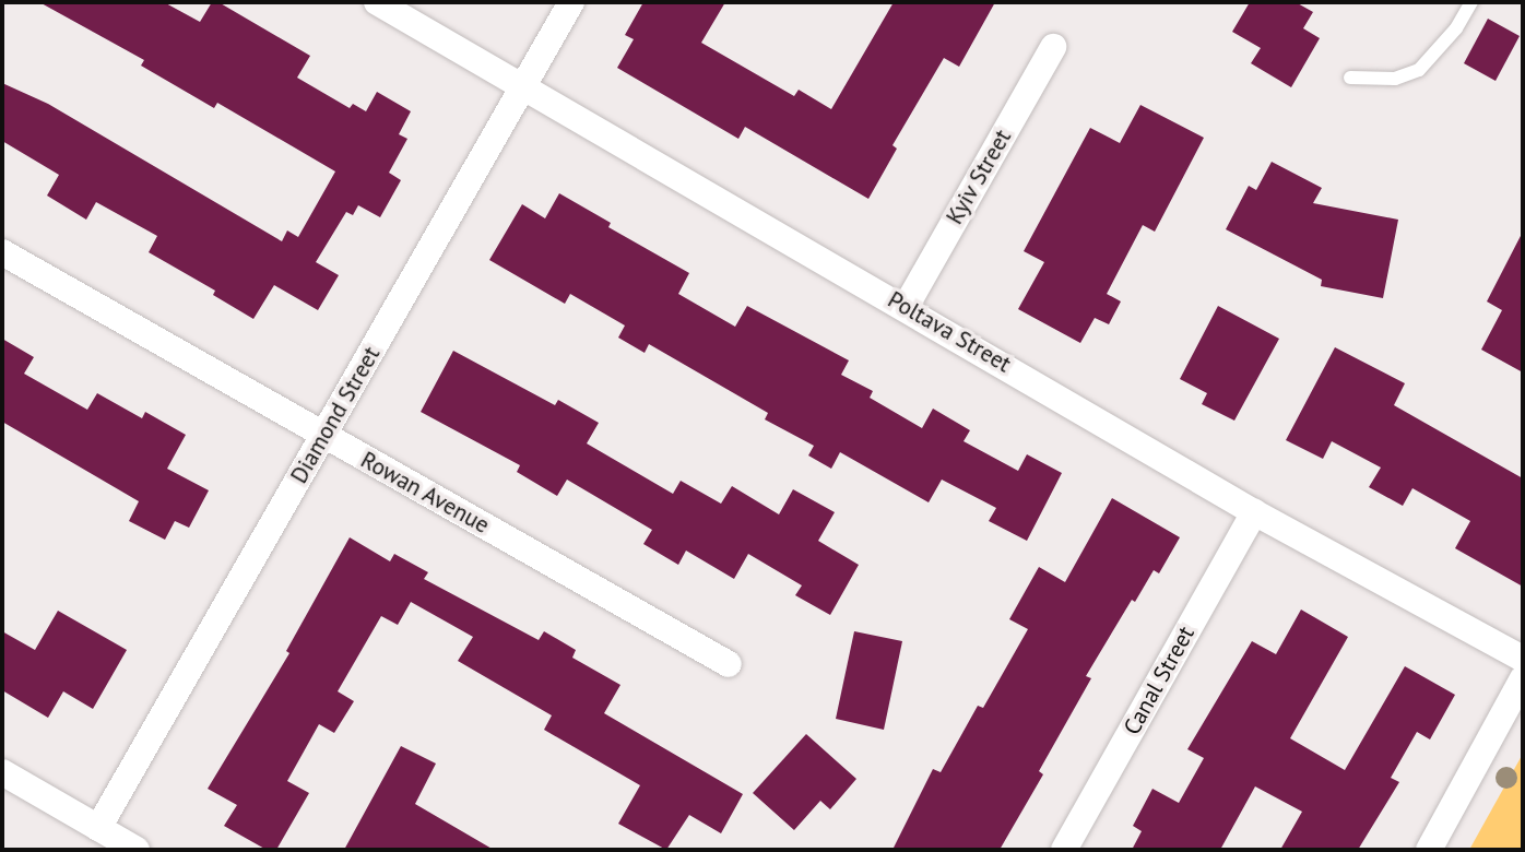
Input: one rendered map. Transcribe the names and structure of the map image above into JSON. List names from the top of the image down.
{
  "streets": {
    "street": [
      "Kyiv Street",
      "Poltava Street",
      "Diamond Street",
      "Rowan Avenue",
      "Canal Street"
    ]
  },
  "crossings": [
    ["Kyiv Street", "Poltava Street"],
    ["Poltava Street", "Diamond Street"],
    ["Poltava Street", "Canal Street"],
    ["Diamond Street", "Rowan Avenue"]
  ]
}
